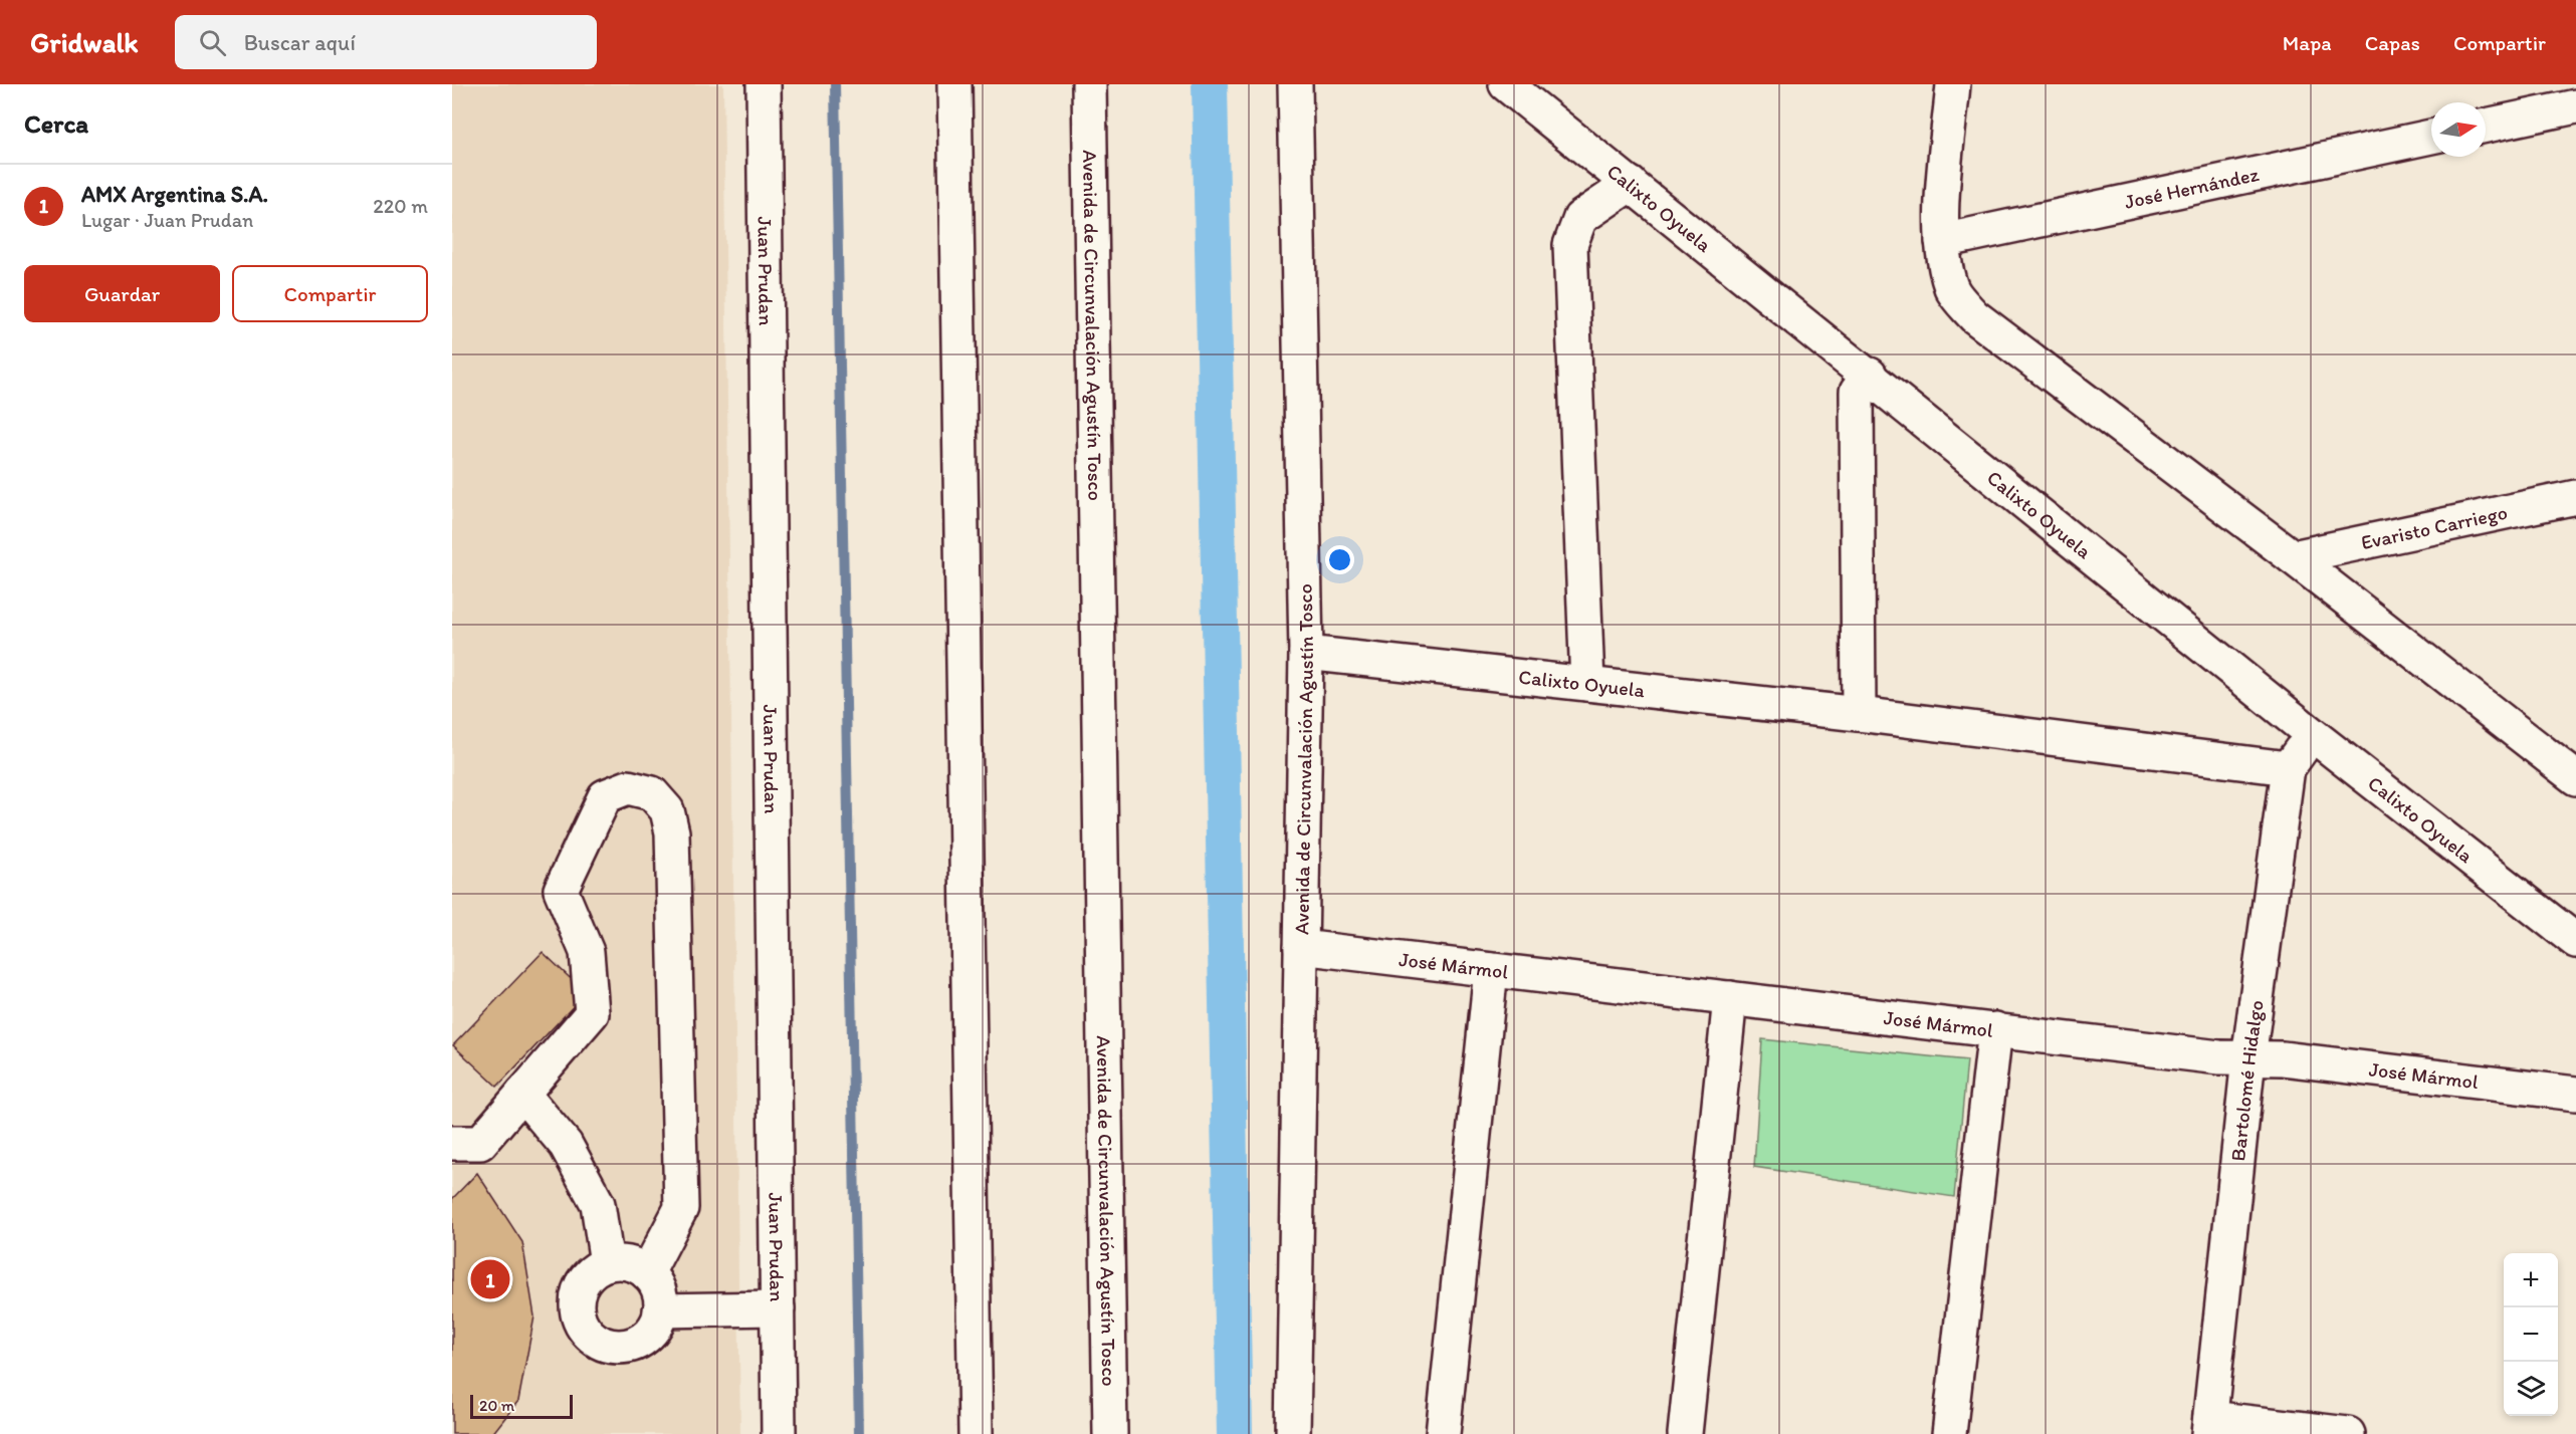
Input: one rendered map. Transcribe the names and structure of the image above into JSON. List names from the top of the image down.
{
  "streets": {
    "main road": [
      "José Hernández",
      "Calixto Oyuela",
      "Juan Prudan",
      "Avenida de Circunvalación Agustín Tosco",
      "Evaristo Carriego",
      "José Mármol",
      "Bartolomé Hidalgo"
    ]
  },
  "crossings": [
    ["Calixto Oyuela", "Avenida de Circunvalación Agustín Tosco"],
    ["Calixto Oyuela", "Bartolomé Hidalgo"],
    ["Avenida de Circunvalación Agustín Tosco", "José Mármol"],
    ["José Mármol", "Bartolomé Hidalgo"]
  ],
  "scale_bar": "20 m",
  "north": "right",
  "page": {
    "header": "Gridwalk",
    "search": "Buscar aquí",
    "nav": ["Mapa", "Capas", "Compartir"],
    "heading": "Cerca",
    "list": [
      {
        "mark": "1",
        "name": "AMX Argentina S.A.",
        "note": "Lugar · Juan Prudan",
        "value": "220 m"
      }
    ],
    "buttons": ["Guardar", "Compartir"],
    "map_buttons": ["+", "−"],
    "pins": "1",
    "scale": "20 m"
  }
}
